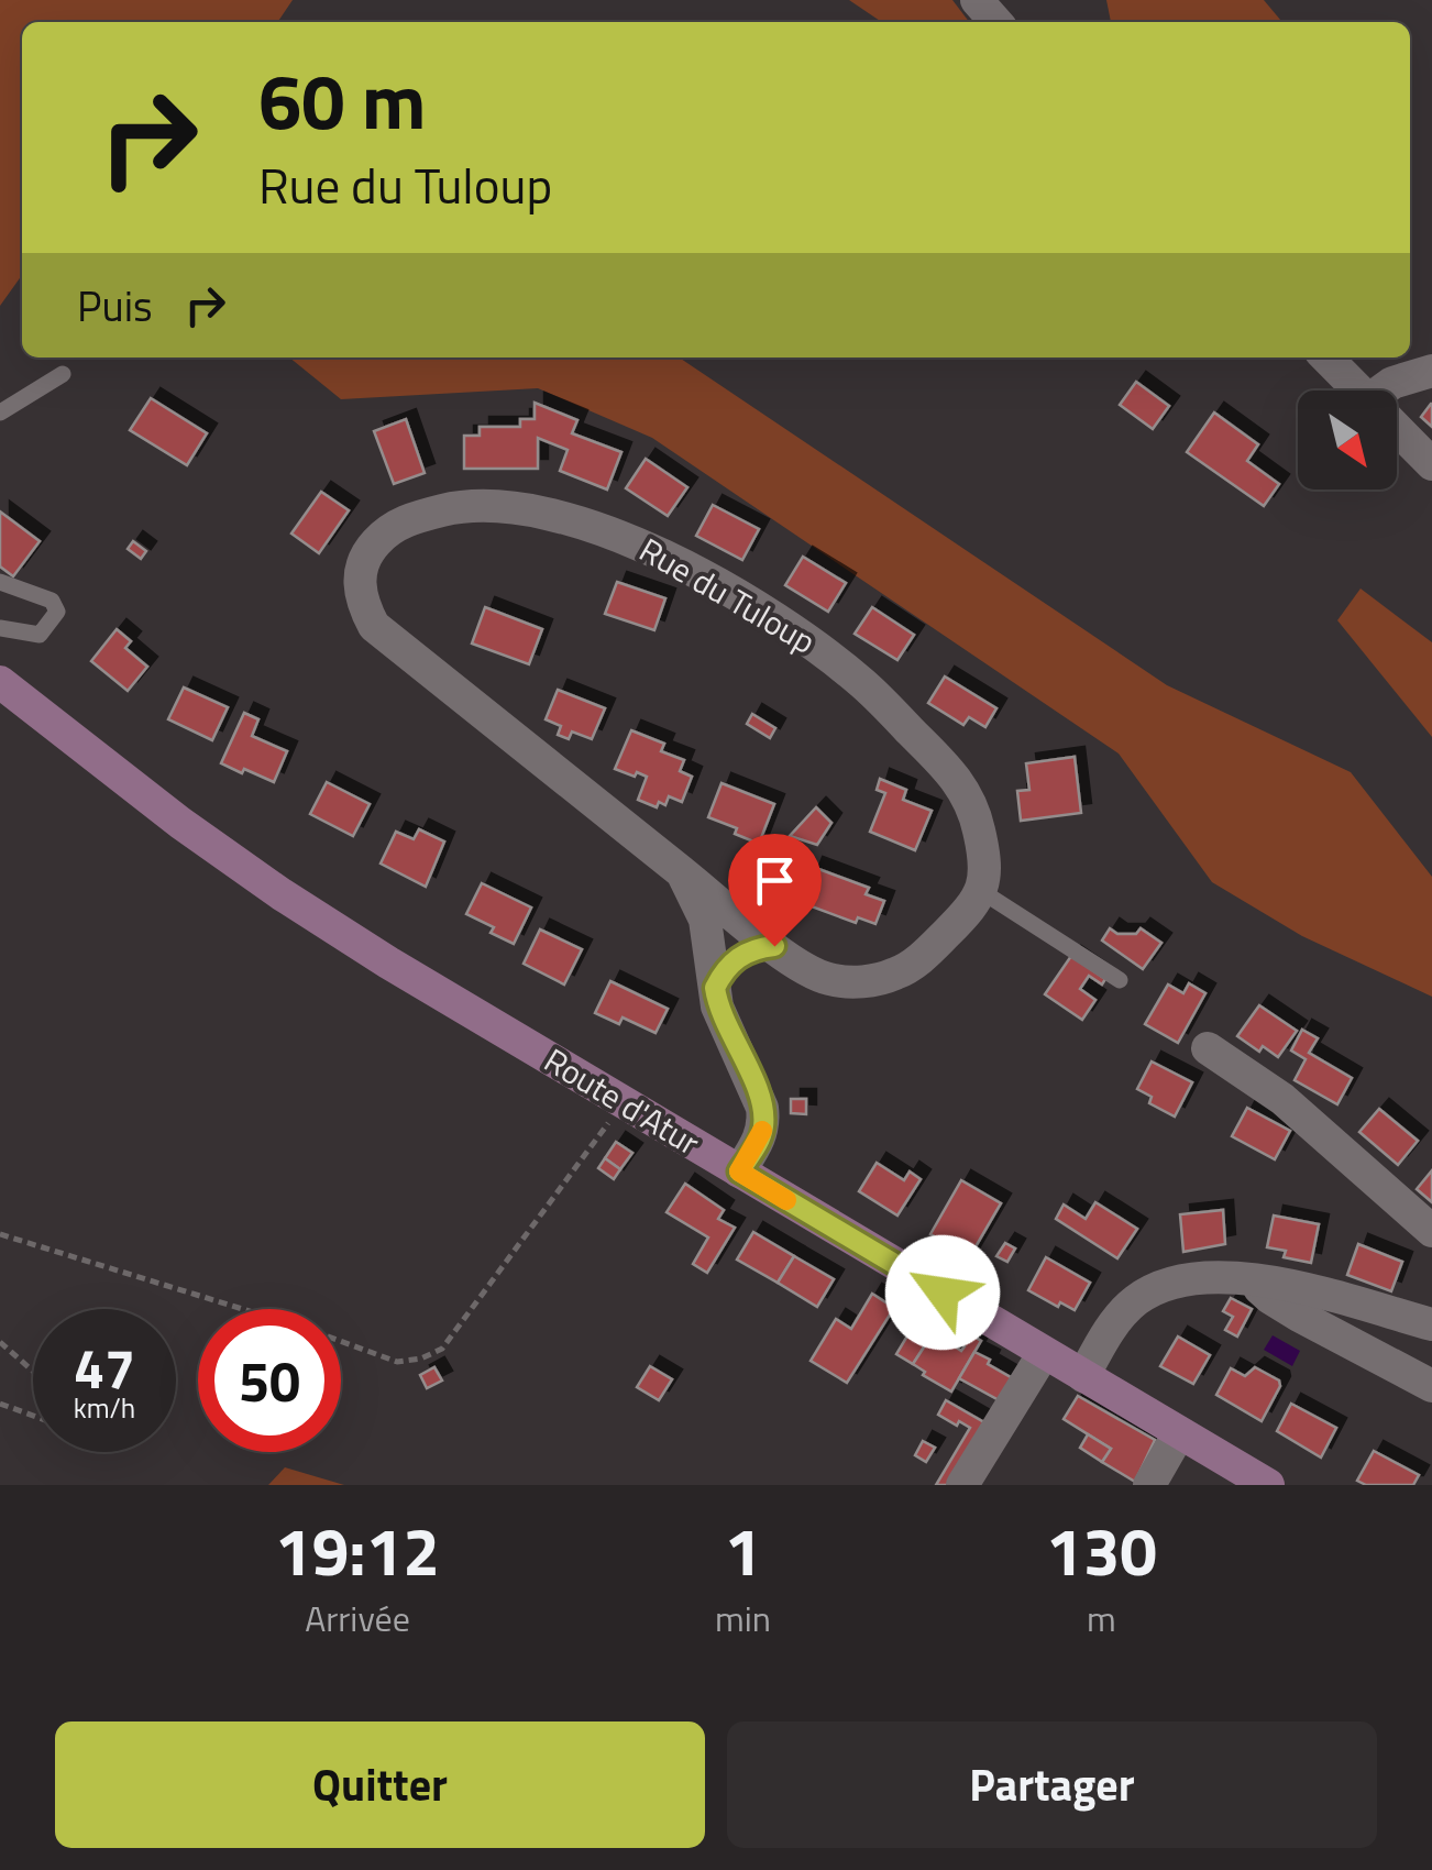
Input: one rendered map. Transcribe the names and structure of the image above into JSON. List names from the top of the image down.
{
  "streets": {
    "main road": ["Route d'Atur"],
    "street": ["Rue du Tuloup"]
  },
  "crossings": [
    ["Rue du Tuloup", "Route d'Atur"]
  ],
  "north": "bottom right",
  "page": {
    "turn": ["60 m", "Rue du Tuloup"],
    "then": "Puis",
    "speed": "47 km/h",
    "limit": "50",
    "eta": [
      "19:12",
      "Arrivée",
      "1",
      "min",
      "130",
      "m"
    ],
    "buttons": ["Quitter", "Partager"]
  }
}
